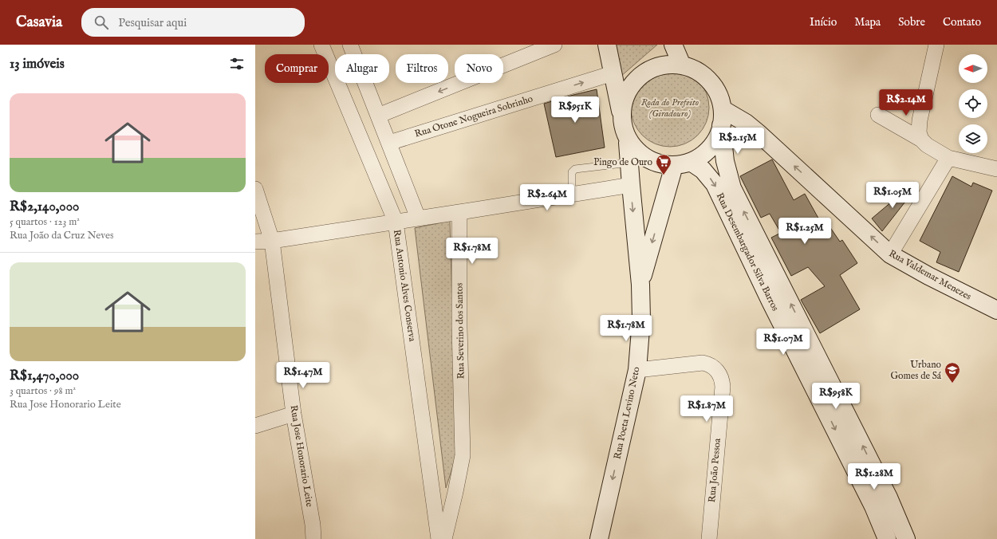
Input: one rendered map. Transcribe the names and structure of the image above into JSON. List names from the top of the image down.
{
  "streets": {
    "main road": ["Rua Desembargador Silva Barros", "Rua Valdemar Menezes", "Rua Poeta Levino Neto"],
    "street": [
      "Rua Otone Nogueira Sobrinho",
      "Rua Antonio Alves Conserva",
      "Rua Severino dos Santos",
      "Rua Jose Honorario Leite",
      "Rua João Pessoa"
    ]
  },
  "crossings": [
    ["Rua Desembargador Silva Barros", "Rua Valdemar Menezes"],
    ["Rua Desembargador Silva Barros", "Rua Poeta Levino Neto"],
    ["Rua Valdemar Menezes", "Rua Poeta Levino Neto"],
    ["Rua Poeta Levino Neto", "Rua João Pessoa"]
  ],
  "one_way": ["Rua Valdemar Menezes", "Rua Poeta Levino Neto"],
  "parks": ["Roda do Prefeito (Giradouro)"],
  "places": {
    "supermarket": ["Pingo de Ouro"],
    "school or university": ["Urbano Gomes de Sá"]
  },
  "north": "left",
  "page": {
    "header": "Casavia",
    "search": "Pesquisar aqui",
    "nav": [
      "Início",
      "Mapa",
      "Sobre",
      "Contato"
    ],
    "heading": "13 imóveis",
    "chip": [
      "Comprar",
      "Alugar",
      "Filtros",
      "Novo"
    ],
    "list": [
      {
        "name": "R$2,140,000",
        "note": "5 quartos · 123 m² · Rua João da Cruz Neves"
      },
      {
        "name": "R$1,470,000",
        "note": "3 quartos · 98 m² · Rua Jose Honorario Leite"
      }
    ],
    "price": [
      "R$2.14M",
      "R$951K",
      "R$2.15M",
      "R$1.05M",
      "R$2.64M",
      "R$1.25M",
      "R$1.78M",
      "R$1.78M",
      "R$1.07M",
      "R$1.47M",
      "R$958K",
      "R$1.87M",
      "R$1.28M"
    ]
  }
}
